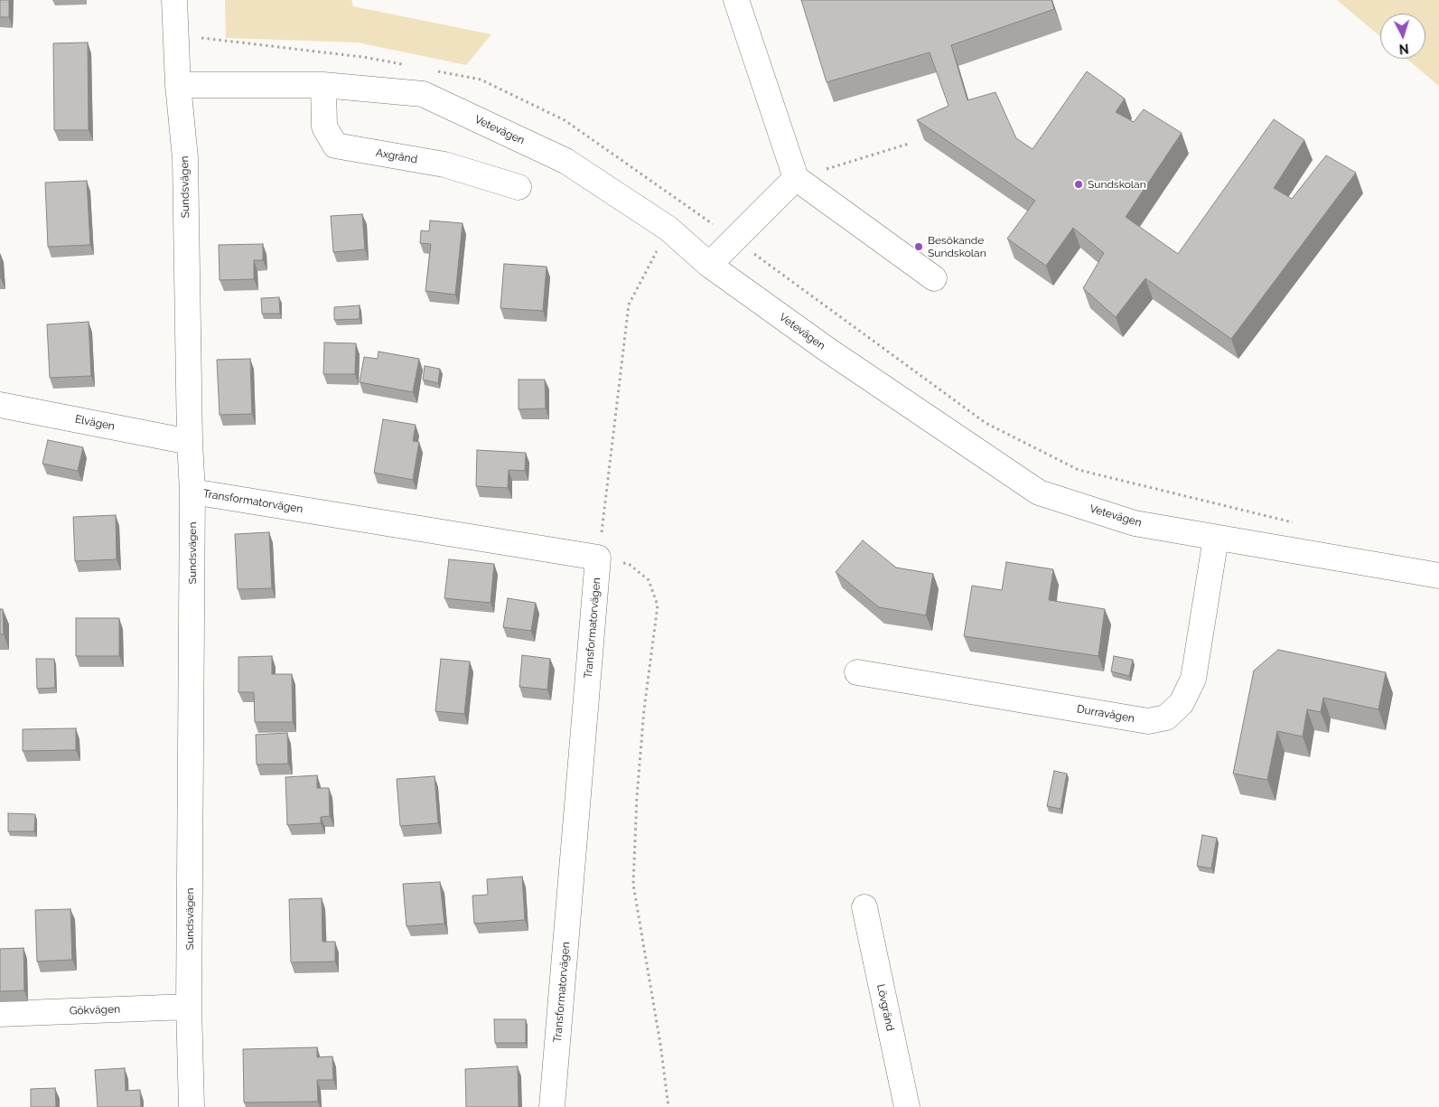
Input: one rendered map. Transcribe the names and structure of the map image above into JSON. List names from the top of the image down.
{
  "streets": {
    "street": [
      "Vetevägen",
      "Axgränd",
      "Sundsvägen",
      "Elvägen",
      "Transformatorvägen",
      "Durravägen",
      "Lövgränd",
      "Gökvägen"
    ]
  },
  "crossings": [
    ["Vetevägen", "Axgränd"],
    ["Vetevägen", "Sundsvägen"],
    ["Vetevägen", "Durravägen"],
    ["Sundsvägen", "Elvägen"],
    ["Sundsvägen", "Transformatorvägen"],
    ["Sundsvägen", "Gökvägen"]
  ],
  "places": ["Sundskolan", "Besökande Sundskolan"],
  "north": "bottom"
}
